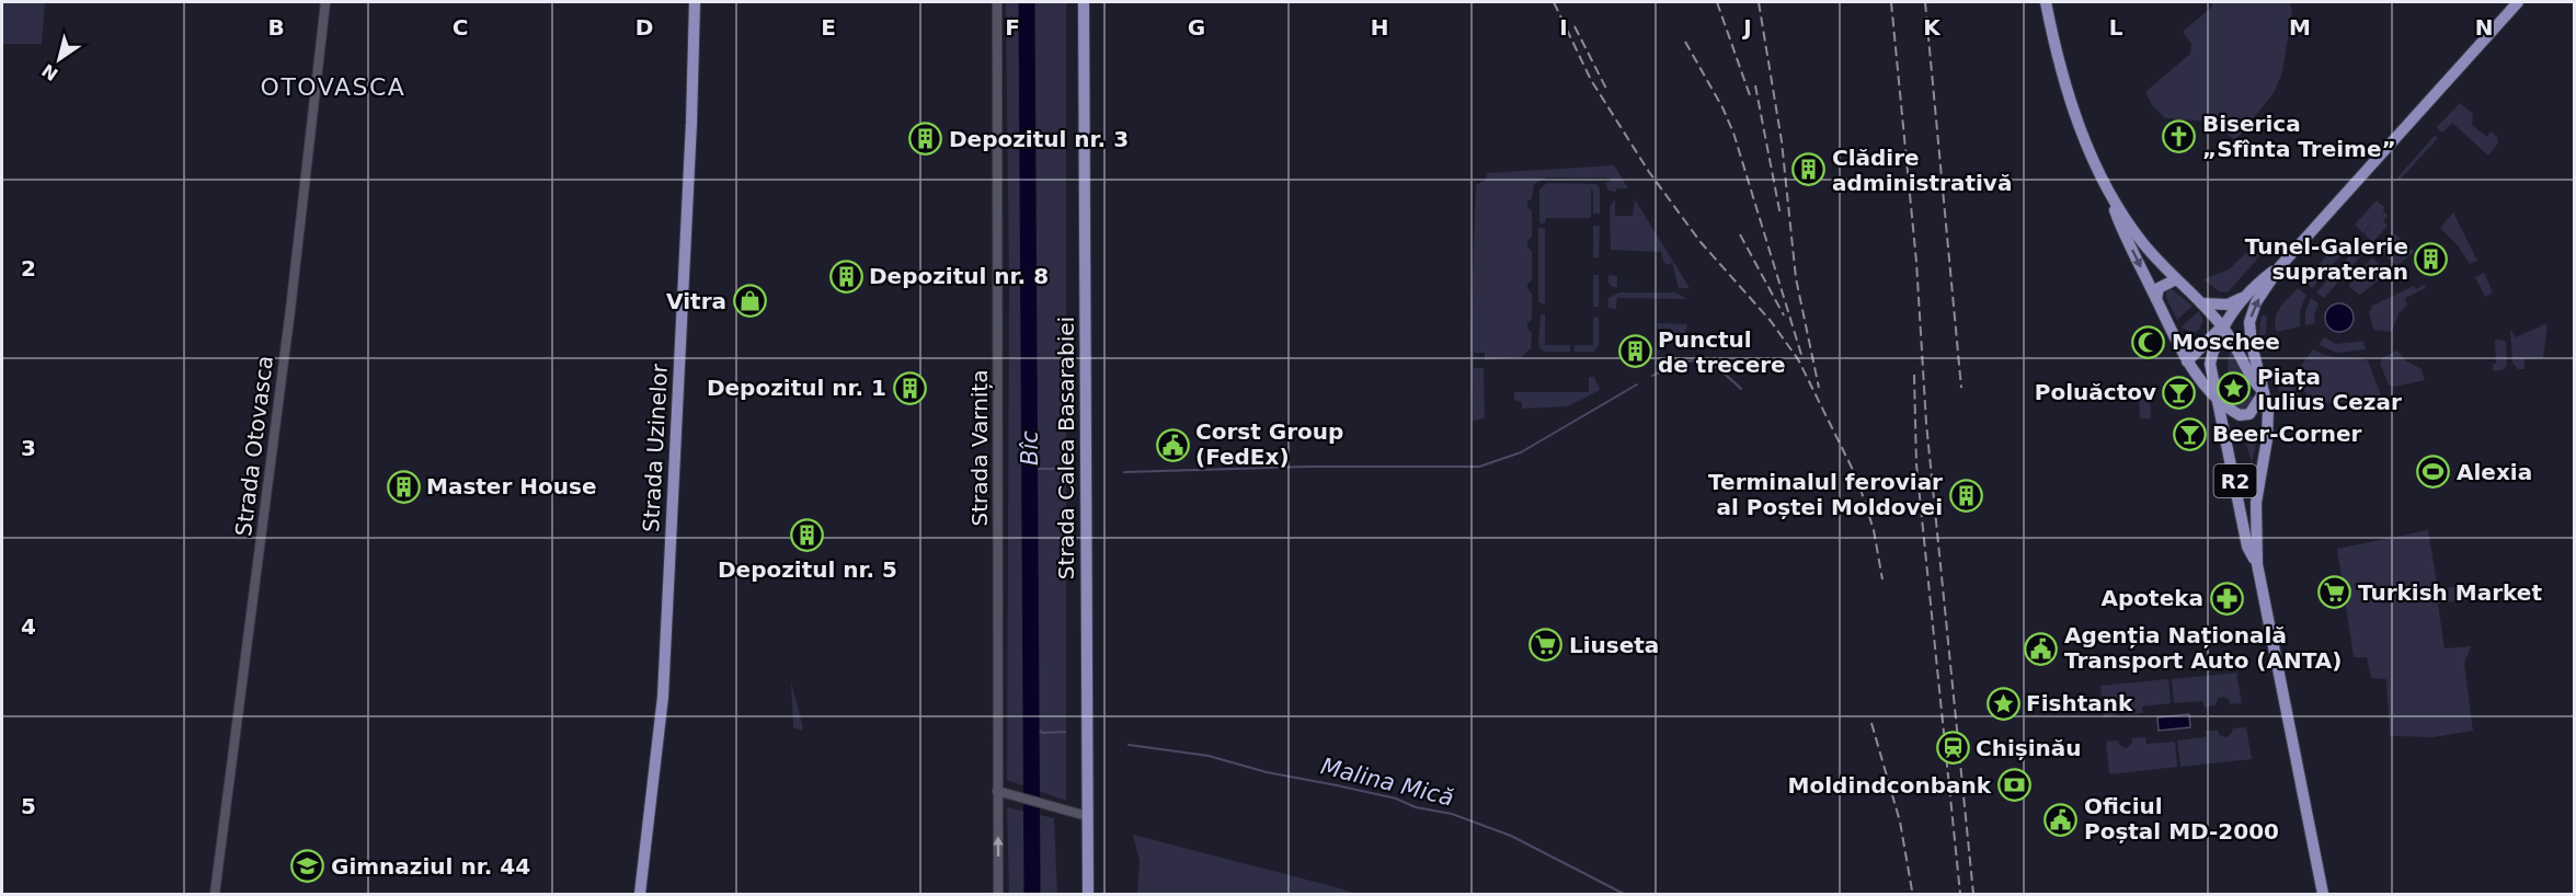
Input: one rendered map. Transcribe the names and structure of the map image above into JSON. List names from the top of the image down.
{
  "streets": {
    "main road": ["Strada Uzinelor", "Strada Calea Basarabiei", "R2"],
    "street": ["Strada Otovasca", "Strada Varnița"]
  },
  "districts": ["OTOVASCA"],
  "water": ["Bîc", "Malina Mică"],
  "places": {
    "church": ["Biserica „Sfînta Treime”"],
    "building": [
      "Depozitul nr. 3",
      "Clădire administrativă",
      "Tunel-Galerie suprateran",
      "Depozitul nr. 8",
      "Punctul de trecere",
      "Depozitul nr. 1",
      "Master House",
      "Terminalul feroviar al Poștei Moldovei",
      "Depozitul nr. 5"
    ],
    "shop": ["Vitra"],
    "mosque": ["Moschee"],
    "place": ["Piața Iulius Cezar", "Fishtank"],
    "bar": ["Poluăctov", "Beer-Corner"],
    "public building": ["Corst Group (FedEx)", "Agenția Națională Transport Auto (ANTA)", "Oficiul Poștal MD-2000"],
    "sports": ["Alexia"],
    "supermarket": ["Turkish Market", "Liuseta"],
    "pharmacy": ["Apoteka"],
    "station": ["Chișinău"],
    "bank": ["Moldindconbank"],
    "school or university": ["Gimnaziul nr. 44"]
  },
  "north": "bottom left",
  "grid": {
    "columns": [
      "B",
      "C",
      "D",
      "E",
      "F",
      "G",
      "H",
      "I",
      "J",
      "K",
      "L",
      "M",
      "N"
    ],
    "rows": [
      "2",
      "3",
      "4",
      "5"
    ]
  }
}
